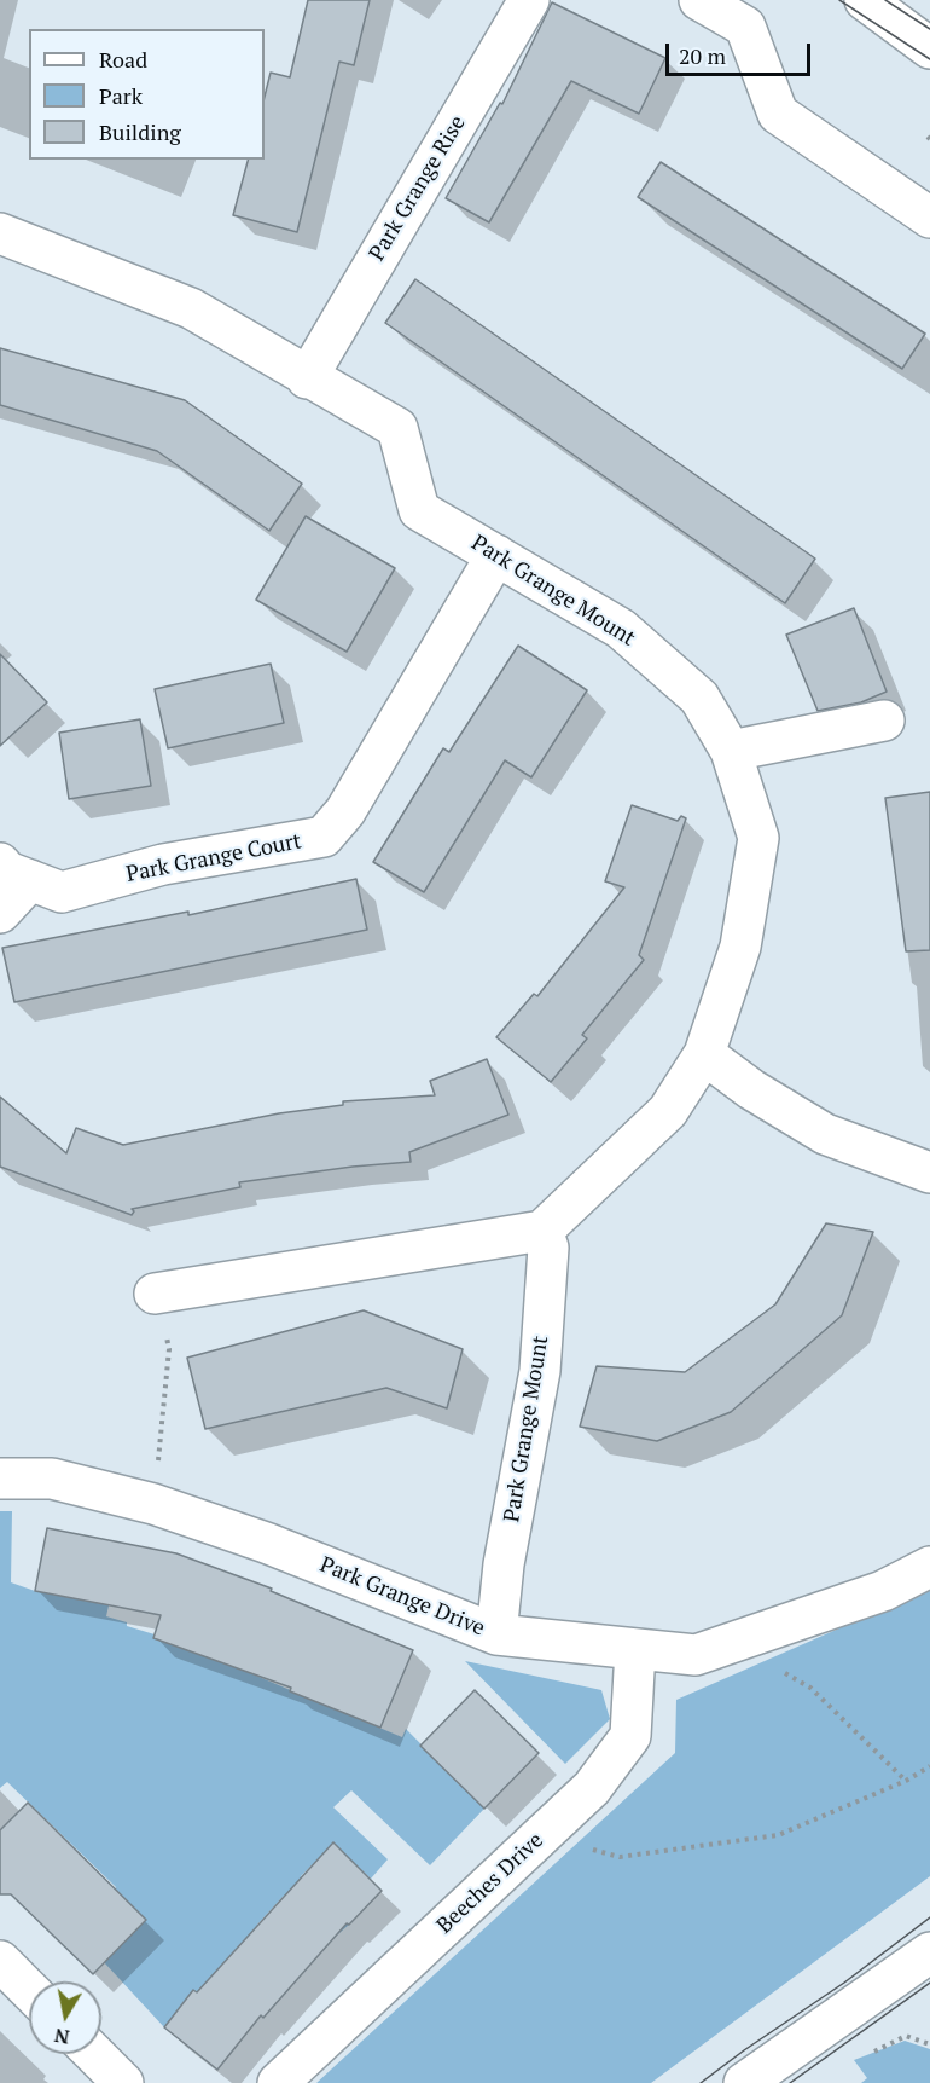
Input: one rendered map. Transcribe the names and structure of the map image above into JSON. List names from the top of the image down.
{
  "streets": {
    "street": [
      "Park Grange Rise",
      "Park Grange Mount",
      "Park Grange Court",
      "Park Grange Drive",
      "Beeches Drive"
    ]
  },
  "crossings": [
    ["Park Grange Rise", "Park Grange Mount"],
    ["Park Grange Mount", "Park Grange Court"],
    ["Park Grange Mount", "Park Grange Drive"],
    ["Park Grange Drive", "Beeches Drive"]
  ],
  "legend": ["Road", "Park", "Building"],
  "scale_bar": "20 m",
  "north": "bottom"
}
